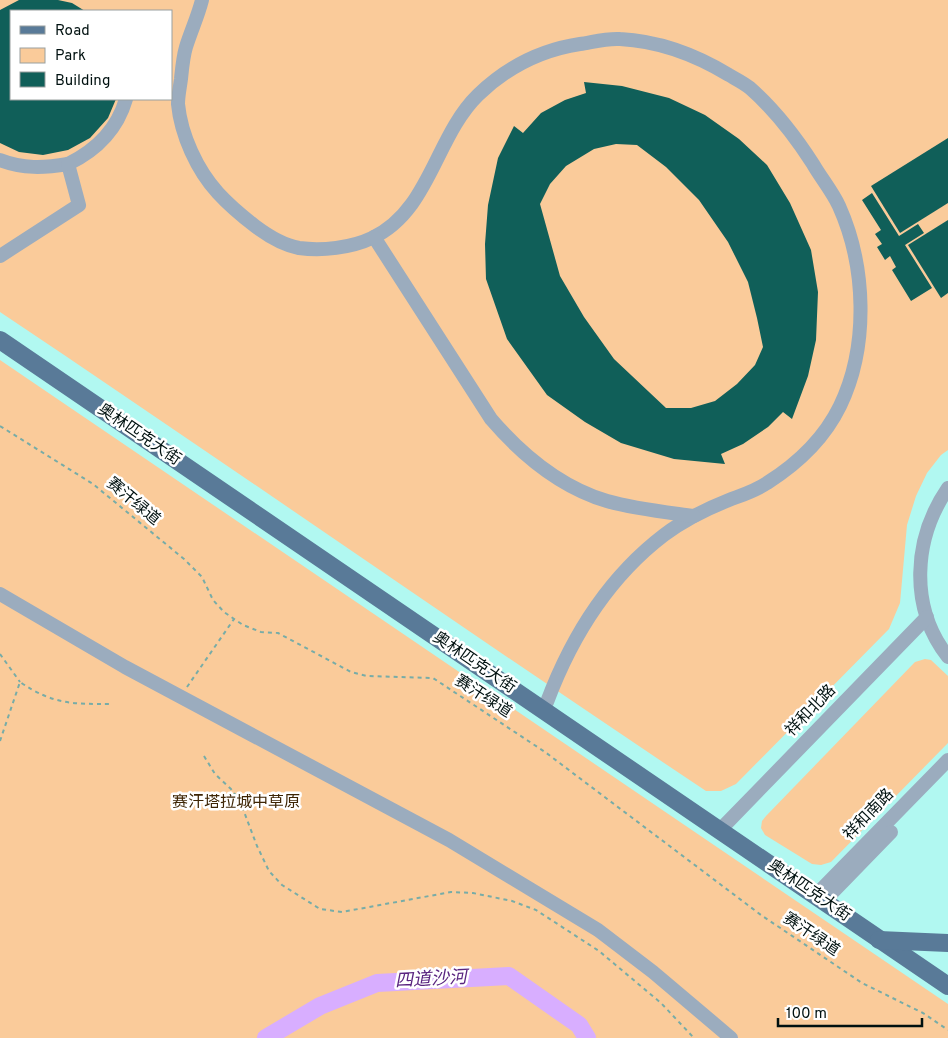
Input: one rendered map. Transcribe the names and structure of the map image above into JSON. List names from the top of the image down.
{
  "streets": {
    "main road": ["奥林匹克大街"],
    "street": ["祥和北路", "祥和南路"],
    "path": ["赛汗绿道"]
  },
  "crossings": [
    ["奥林匹克大街", "祥和北路"],
    ["奥林匹克大街", "祥和南路"]
  ],
  "water": ["四道沙河"],
  "parks": ["赛汗塔拉城中草原"],
  "legend": ["Road", "Park", "Building"],
  "scale_bar": "100 m"
}
